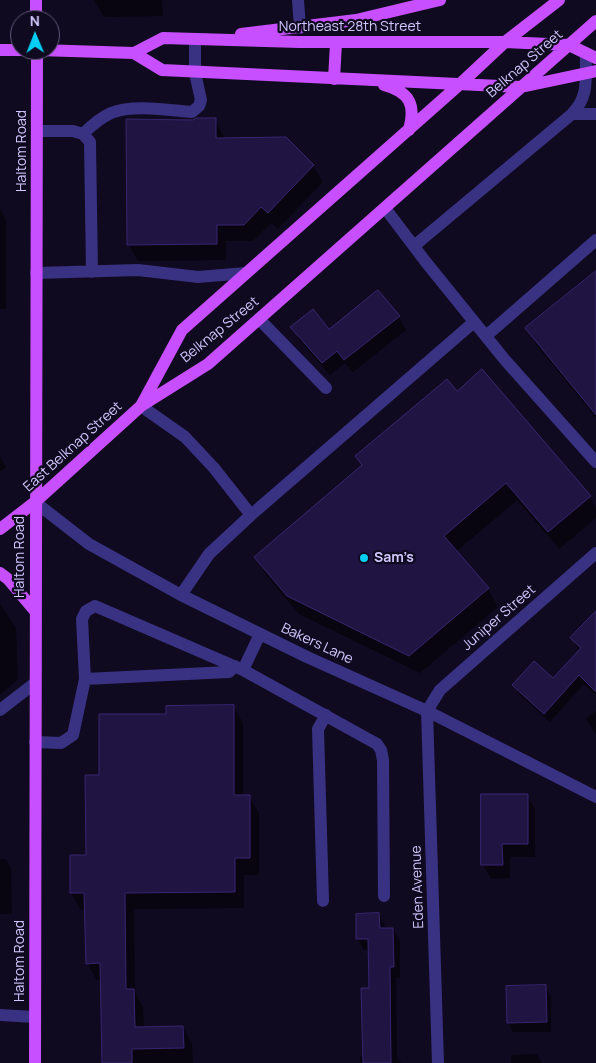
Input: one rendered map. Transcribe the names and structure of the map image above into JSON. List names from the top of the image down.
{
  "streets": {
    "main road": [
      "Northeast 28th Street",
      "Belknap Street",
      "Haltom Road",
      "East Belknap Street"
    ],
    "street": ["Juniper Street", "Bakers Lane", "Eden Avenue"]
  },
  "crossings": [
    ["Northeast 28th Street", "Belknap Street"],
    ["Belknap Street", "East Belknap Street"],
    ["Haltom Road", "East Belknap Street"],
    ["Haltom Road", "Bakers Lane"],
    ["East Belknap Street", "Bakers Lane"],
    ["Juniper Street", "Bakers Lane"],
    ["Juniper Street", "Eden Avenue"],
    ["Bakers Lane", "Eden Avenue"]
  ],
  "places": ["Sam’s"],
  "north": "top"
}
